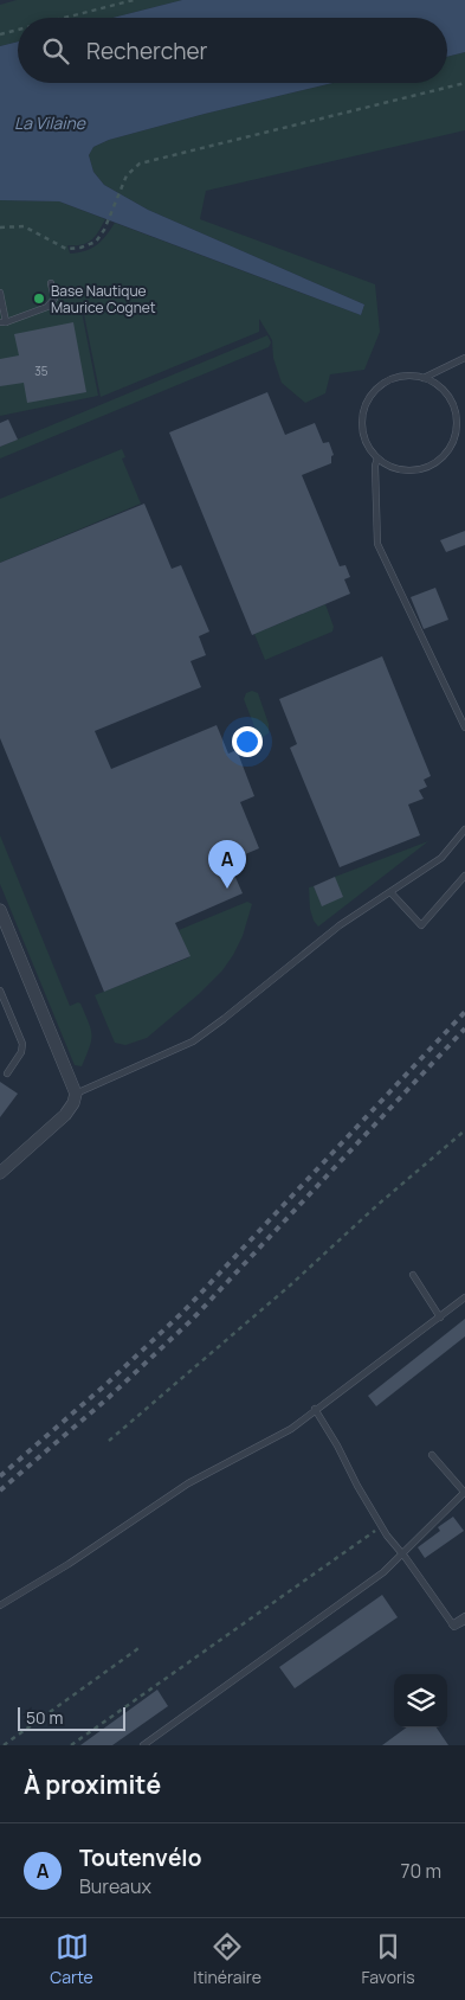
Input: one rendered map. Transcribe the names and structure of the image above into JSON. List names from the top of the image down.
{
  "water": ["La Vilaine"],
  "places": ["Base Nautique Maurice Cognet"],
  "house_numbers": ["35"],
  "scale_bar": "50 m",
  "page": {
    "search": "Rechercher",
    "pins": "A",
    "scale": "50 m",
    "heading": "À proximité",
    "list": [
      {
        "mark": "A",
        "name": "Toutenvélo",
        "note": "Bureaux",
        "value": "70 m"
      }
    ],
    "nav": ["Carte", "Itinéraire", "Favoris"]
  }
}
